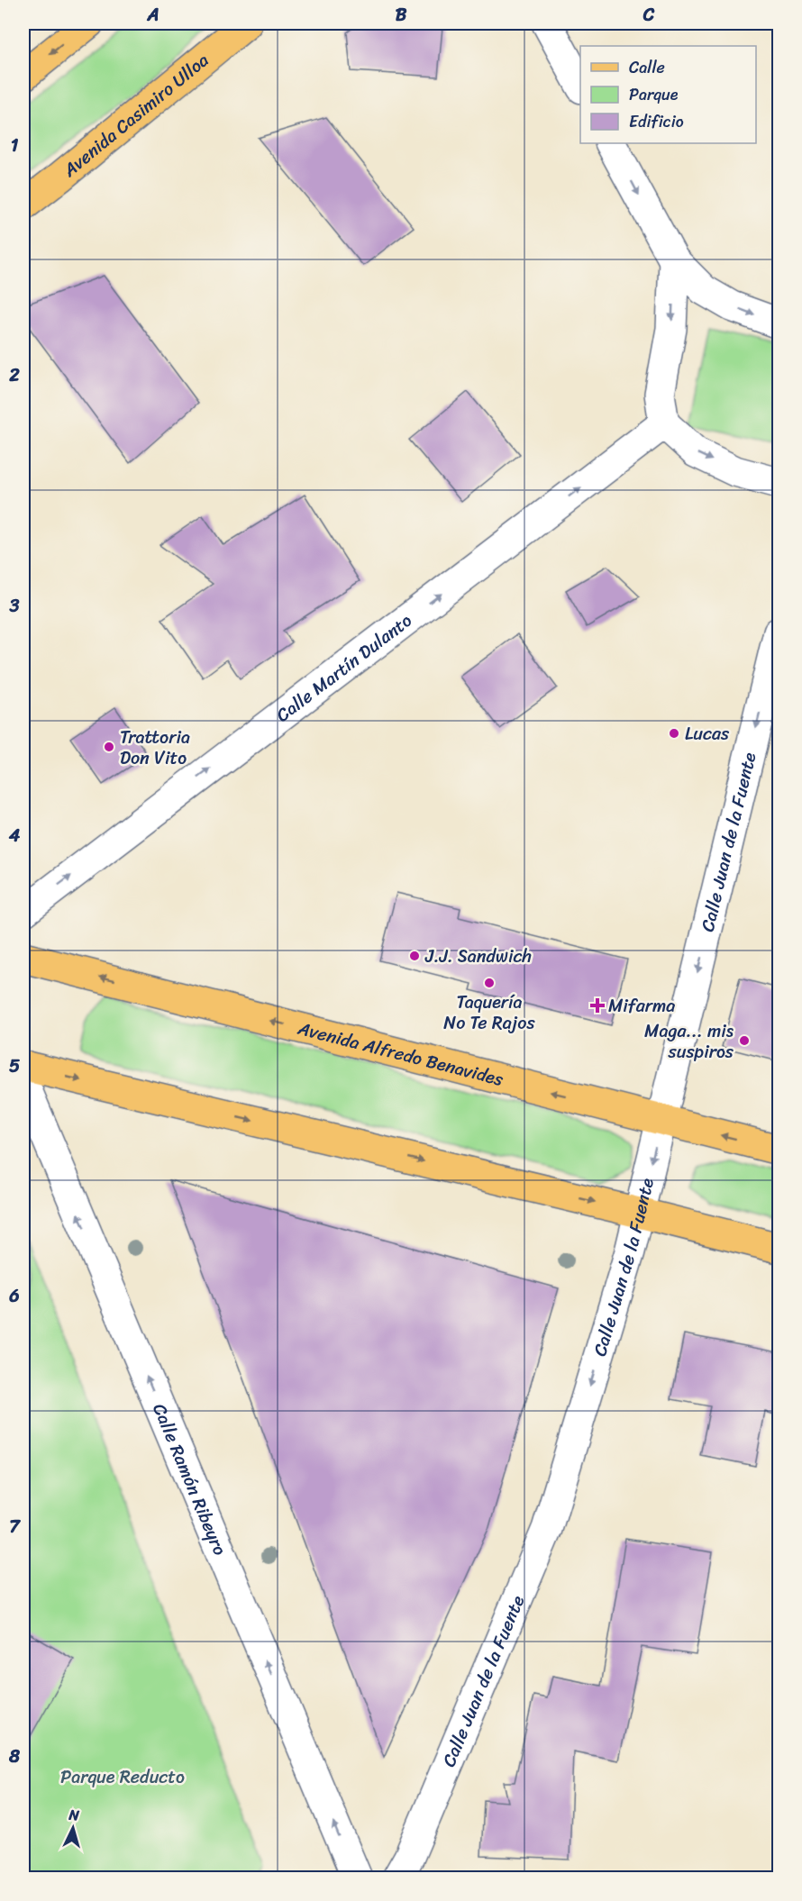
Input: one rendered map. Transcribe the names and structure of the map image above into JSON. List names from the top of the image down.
{
  "streets": {
    "main road": ["Avenida Casimiro Ulloa", "Avenida Alfredo Benavides"],
    "street": ["Calle Martín Dulanto", "Calle Juan de la Fuente", "Calle Ramón Ribeyro"]
  },
  "crossings": [
    ["Calle Juan de la Fuente", "Avenida Alfredo Benavides"]
  ],
  "one_way": ["Calle Martín Dulanto", "Calle Juan de la Fuente", "Calle Ramón Ribeyro"],
  "parks": ["Parque Reducto"],
  "places": {
    "other": [
      "Lucas",
      "Trattoria Don Vito",
      "J.J. Sandwich",
      "Taquería No Te Rajos",
      "Maga... mis suspiros"
    ],
    "health": ["Mifarma"]
  },
  "legend": ["Calle", "Parque", "Edificio"],
  "north": "top",
  "grid": {
    "columns": ["A", "B", "C"],
    "rows": [
      "1",
      "2",
      "3",
      "4",
      "5",
      "6",
      "7",
      "8"
    ]
  }
}
